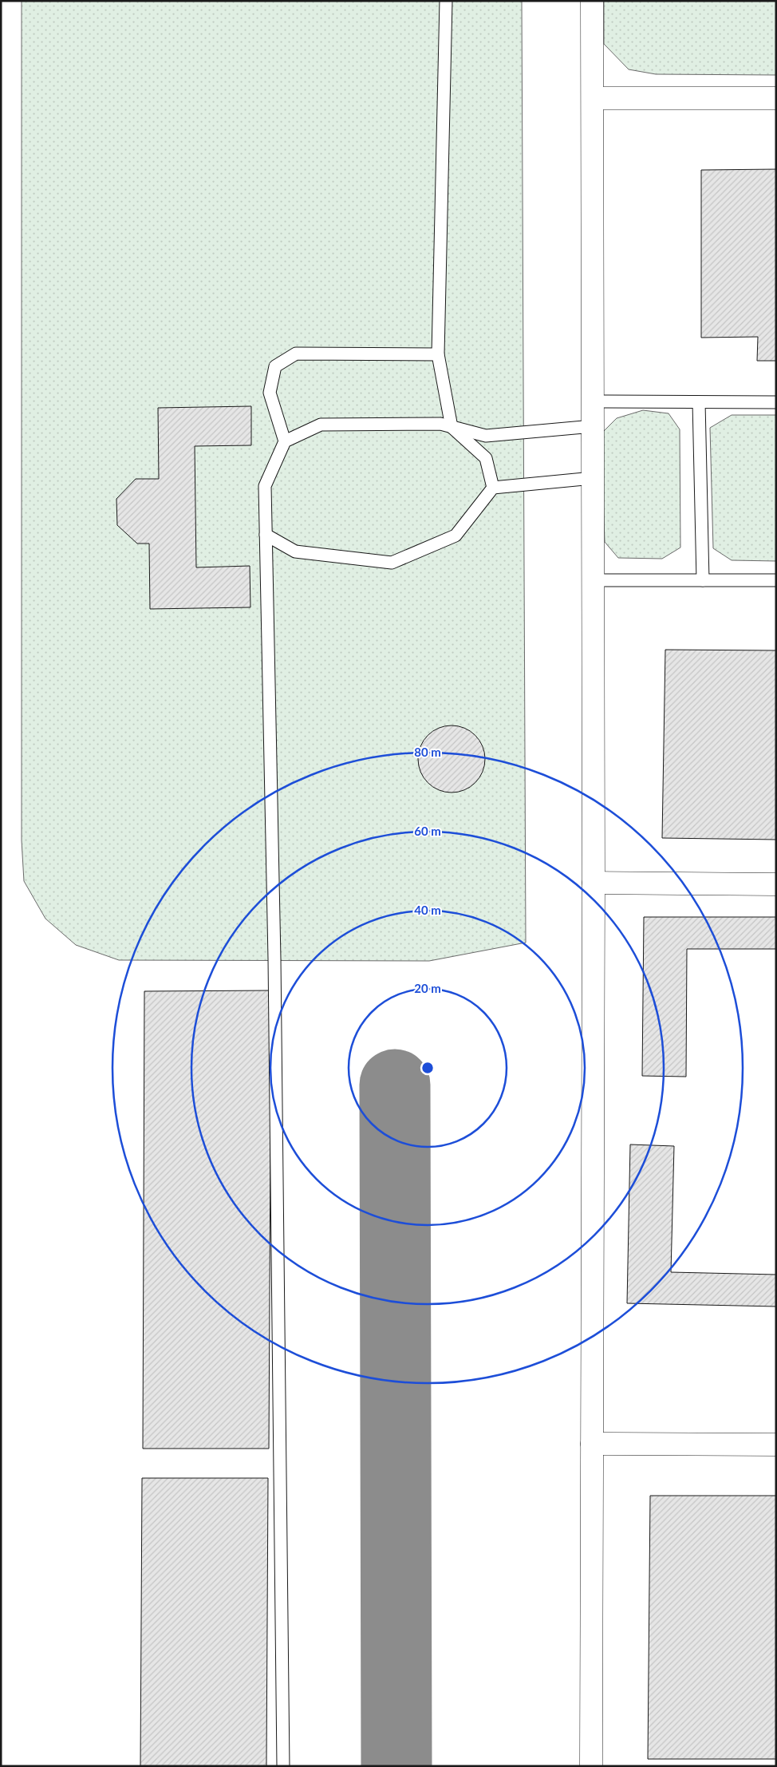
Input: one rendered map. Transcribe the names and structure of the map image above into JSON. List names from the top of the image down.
{
  "rings": [
    "80 m",
    "60 m",
    "40 m",
    "20 m"
  ]
}
